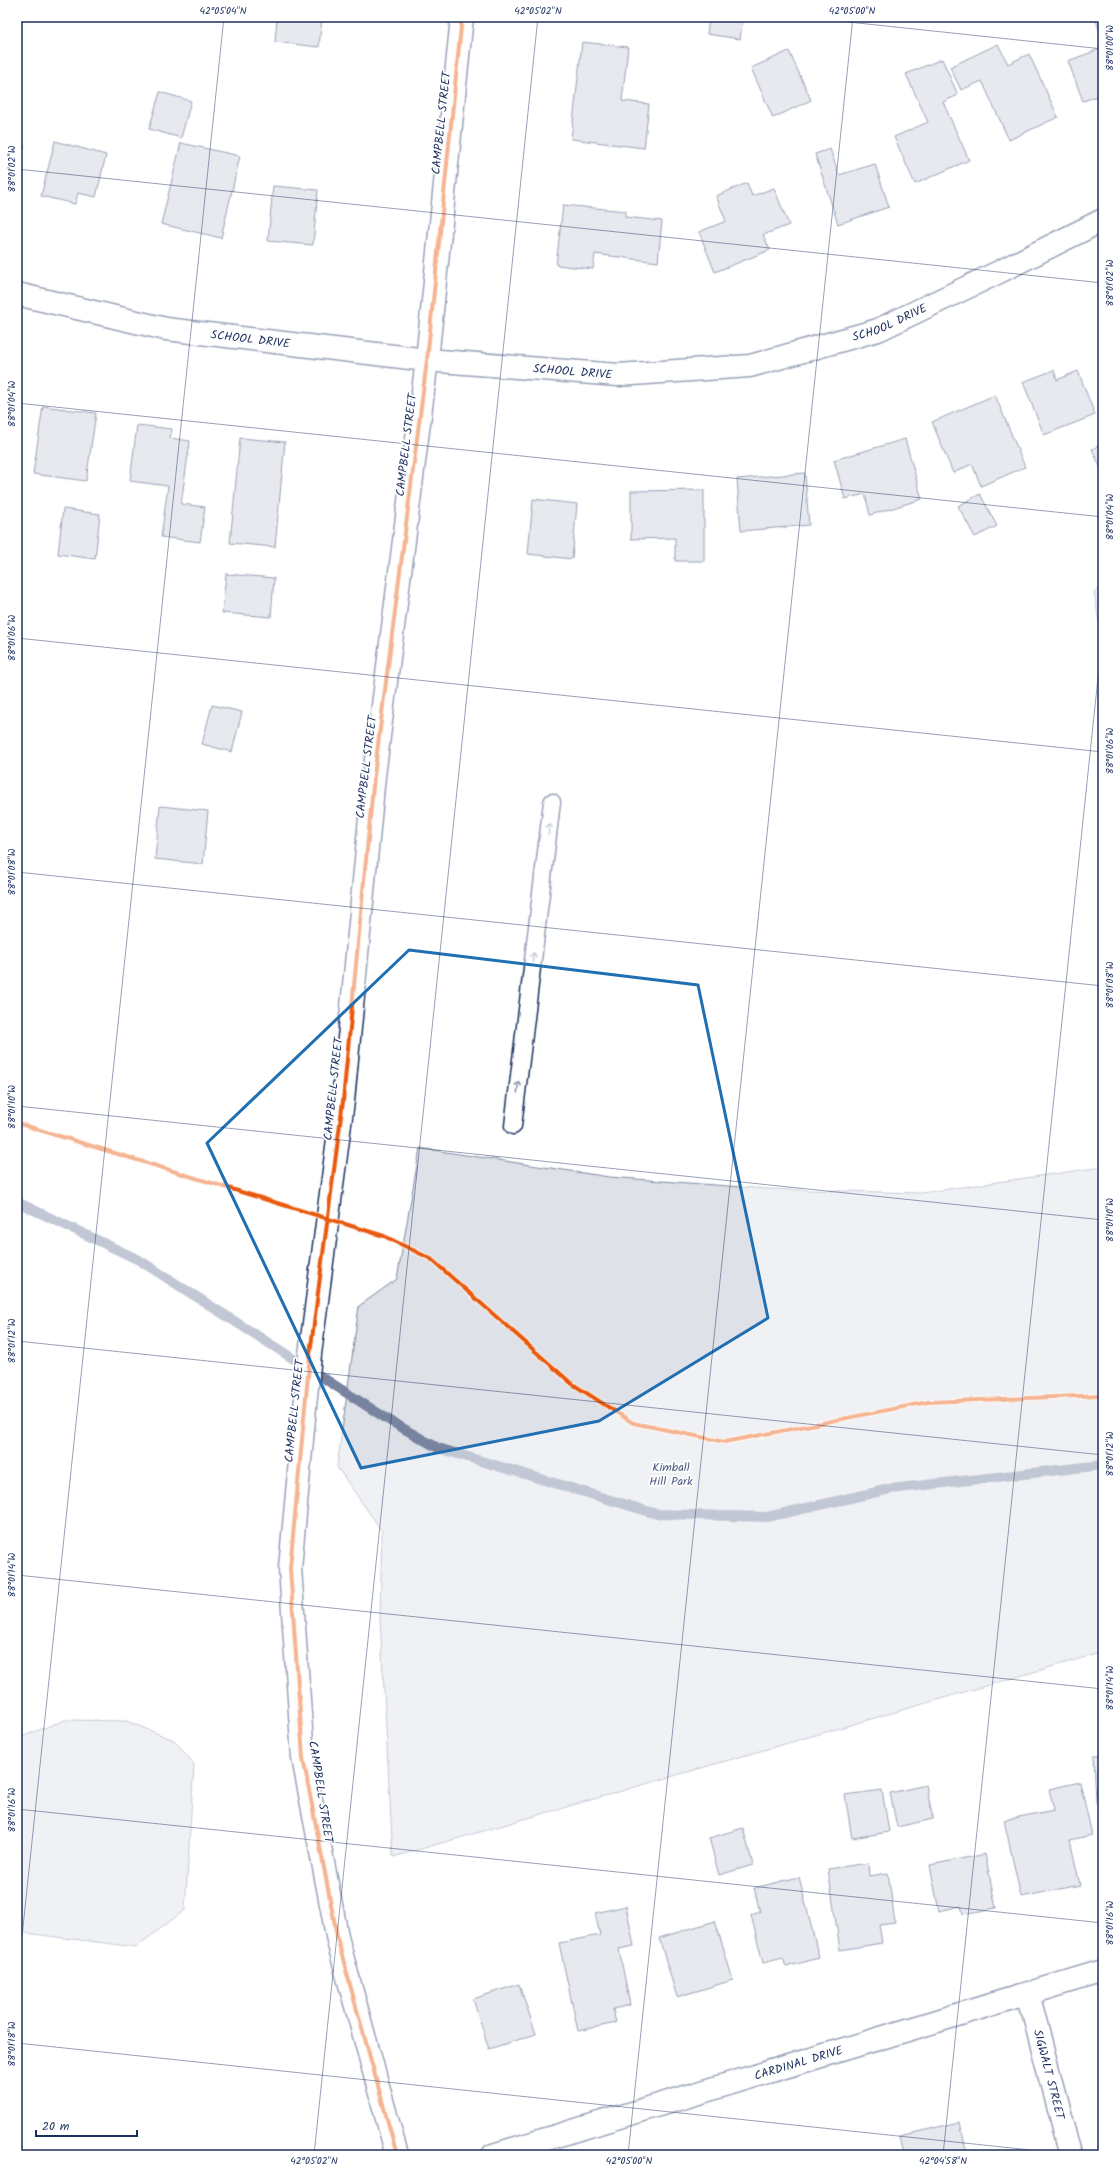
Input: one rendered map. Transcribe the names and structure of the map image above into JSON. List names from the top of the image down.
{
  "streets": {
    "street": [
      "CAMPBELL STREET",
      "SCHOOL DRIVE",
      "CARDINAL DRIVE",
      "SIGWALT STREET"
    ]
  },
  "crossings": [
    ["CAMPBELL STREET", "SCHOOL DRIVE"],
    ["CARDINAL DRIVE", "SIGWALT STREET"]
  ],
  "parks": ["Kimball Hill Park"],
  "scale_bar": "20 m",
  "coordinates": [
    "42°05'04\"N",
    "42°05'02\"N",
    "42°05'00\"N",
    "88°01'00\"W",
    "88°01'02\"W",
    "88°01'04\"W",
    "88°01'06\"W",
    "88°01'08\"W",
    "88°01'10\"W",
    "88°01'12\"W",
    "88°01'14\"W",
    "88°01'16\"W",
    "88°01'18\"W",
    "42°04'58\"N"
  ]
}
